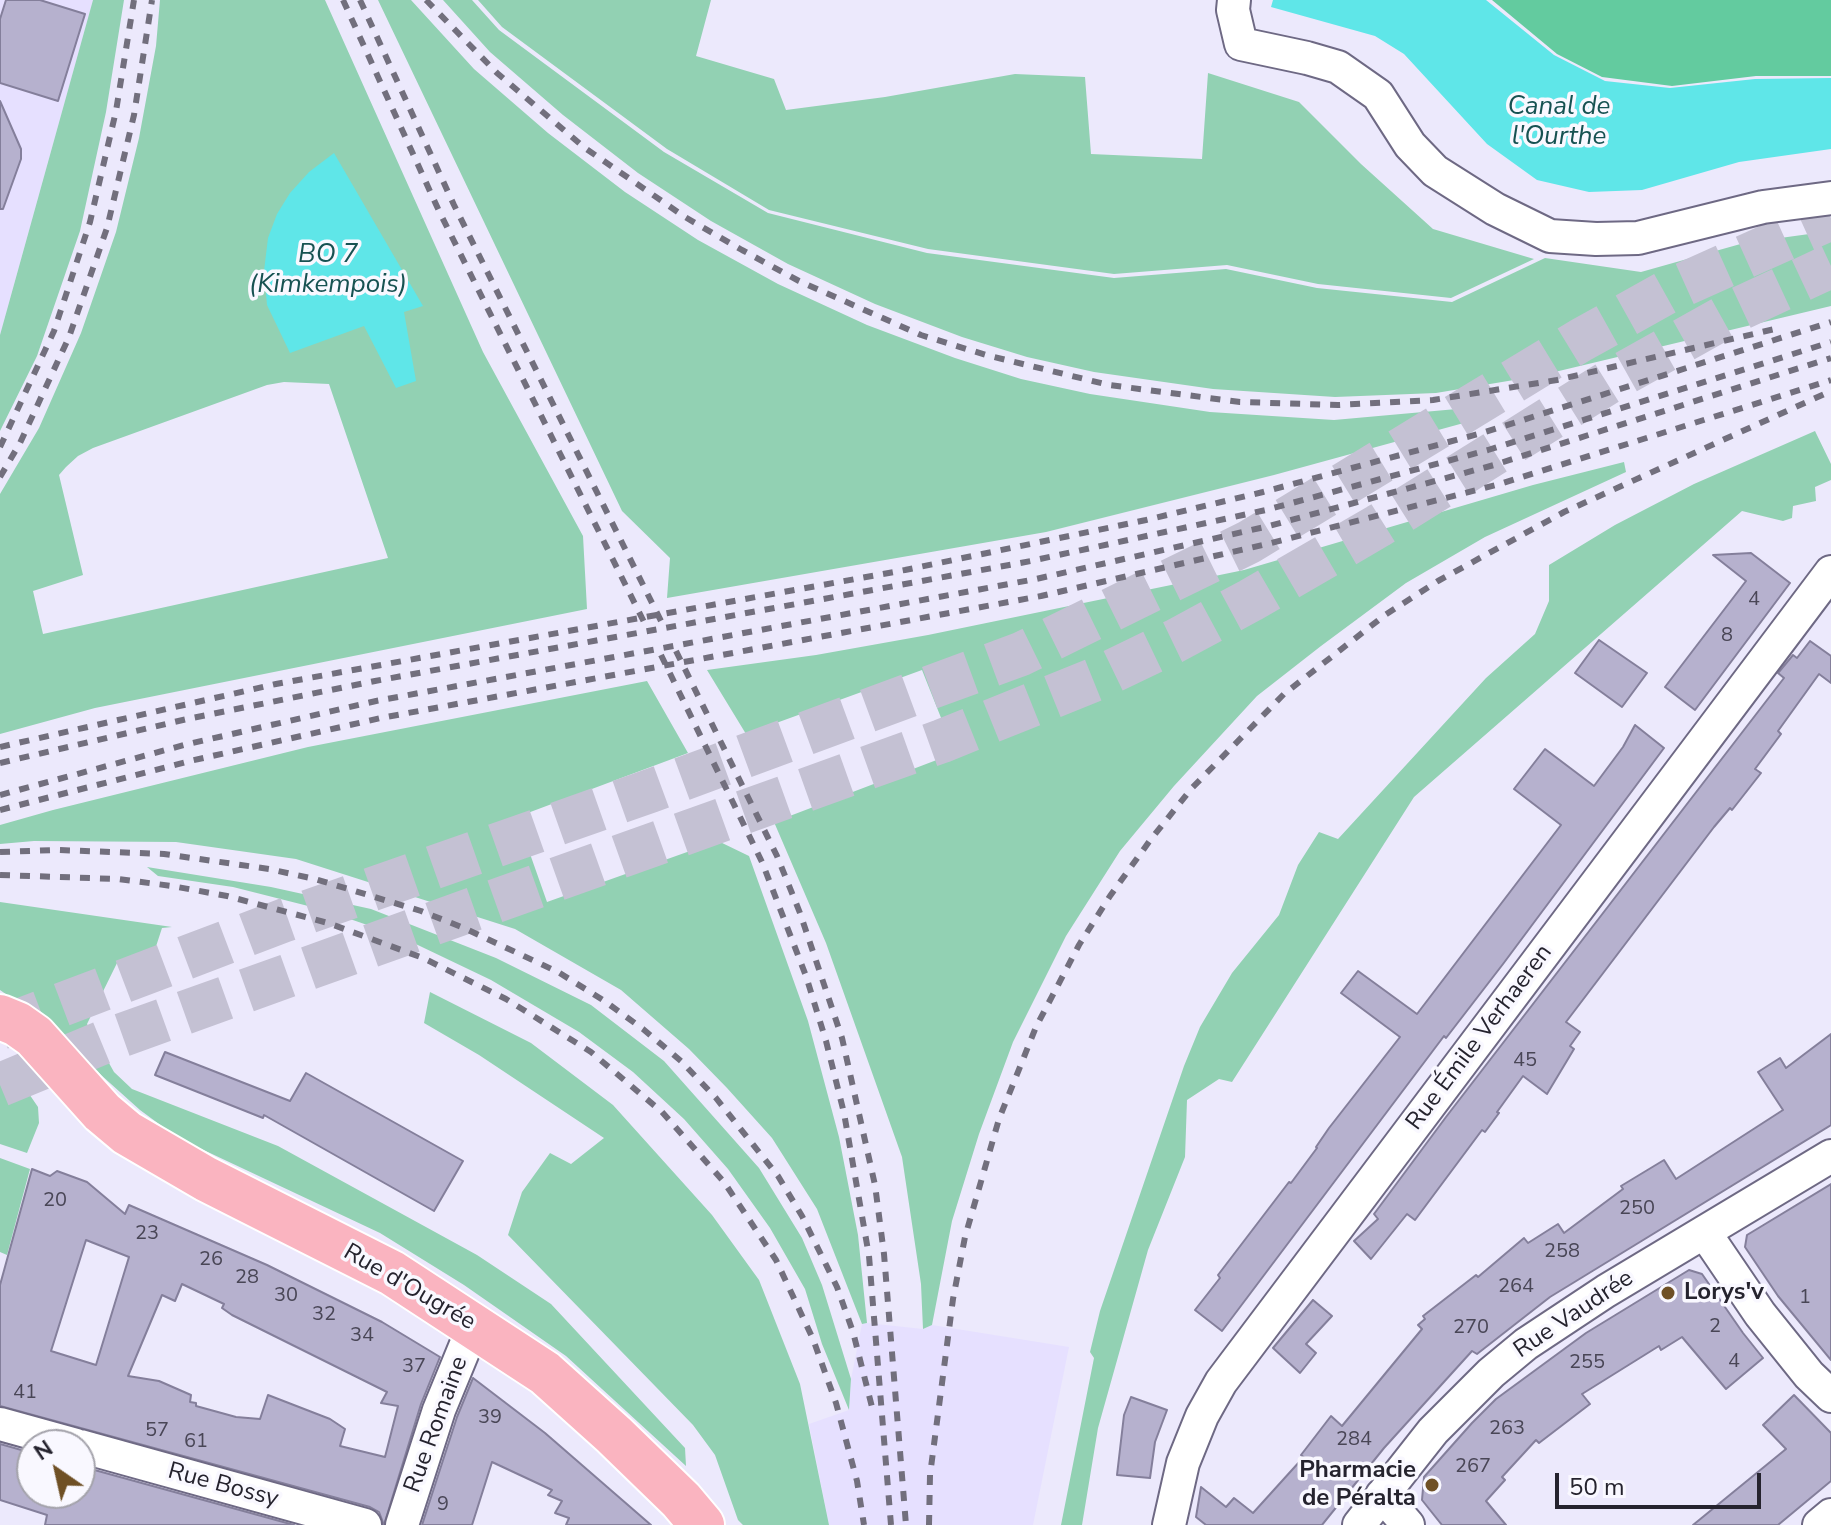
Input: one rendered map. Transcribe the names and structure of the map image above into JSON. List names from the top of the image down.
{
  "streets": {
    "main road": ["Rue d'Ougrée"],
    "street": [
      "Rue Émile Verhaeren",
      "Rue Vaudrée",
      "Rue Romaine",
      "Rue Bossy"
    ]
  },
  "crossings": [
    ["Rue d'Ougrée", "Rue Romaine"]
  ],
  "water": ["Canal de l'Ourthe", "BO 7 (Kimkempois)"],
  "places": ["Lorys'v", "Pharmacie de Péralta"],
  "house_numbers": [
    "4",
    "8",
    "45",
    "20",
    "250",
    "23",
    "258",
    "26",
    "28",
    "264",
    "30",
    "1",
    "32",
    "2",
    "270",
    "34",
    "4",
    "255",
    "37",
    "41",
    "39",
    "263",
    "57",
    "284",
    "61",
    "267",
    "9"
  ],
  "scale_bar": "50 m",
  "north": "top left"
}
